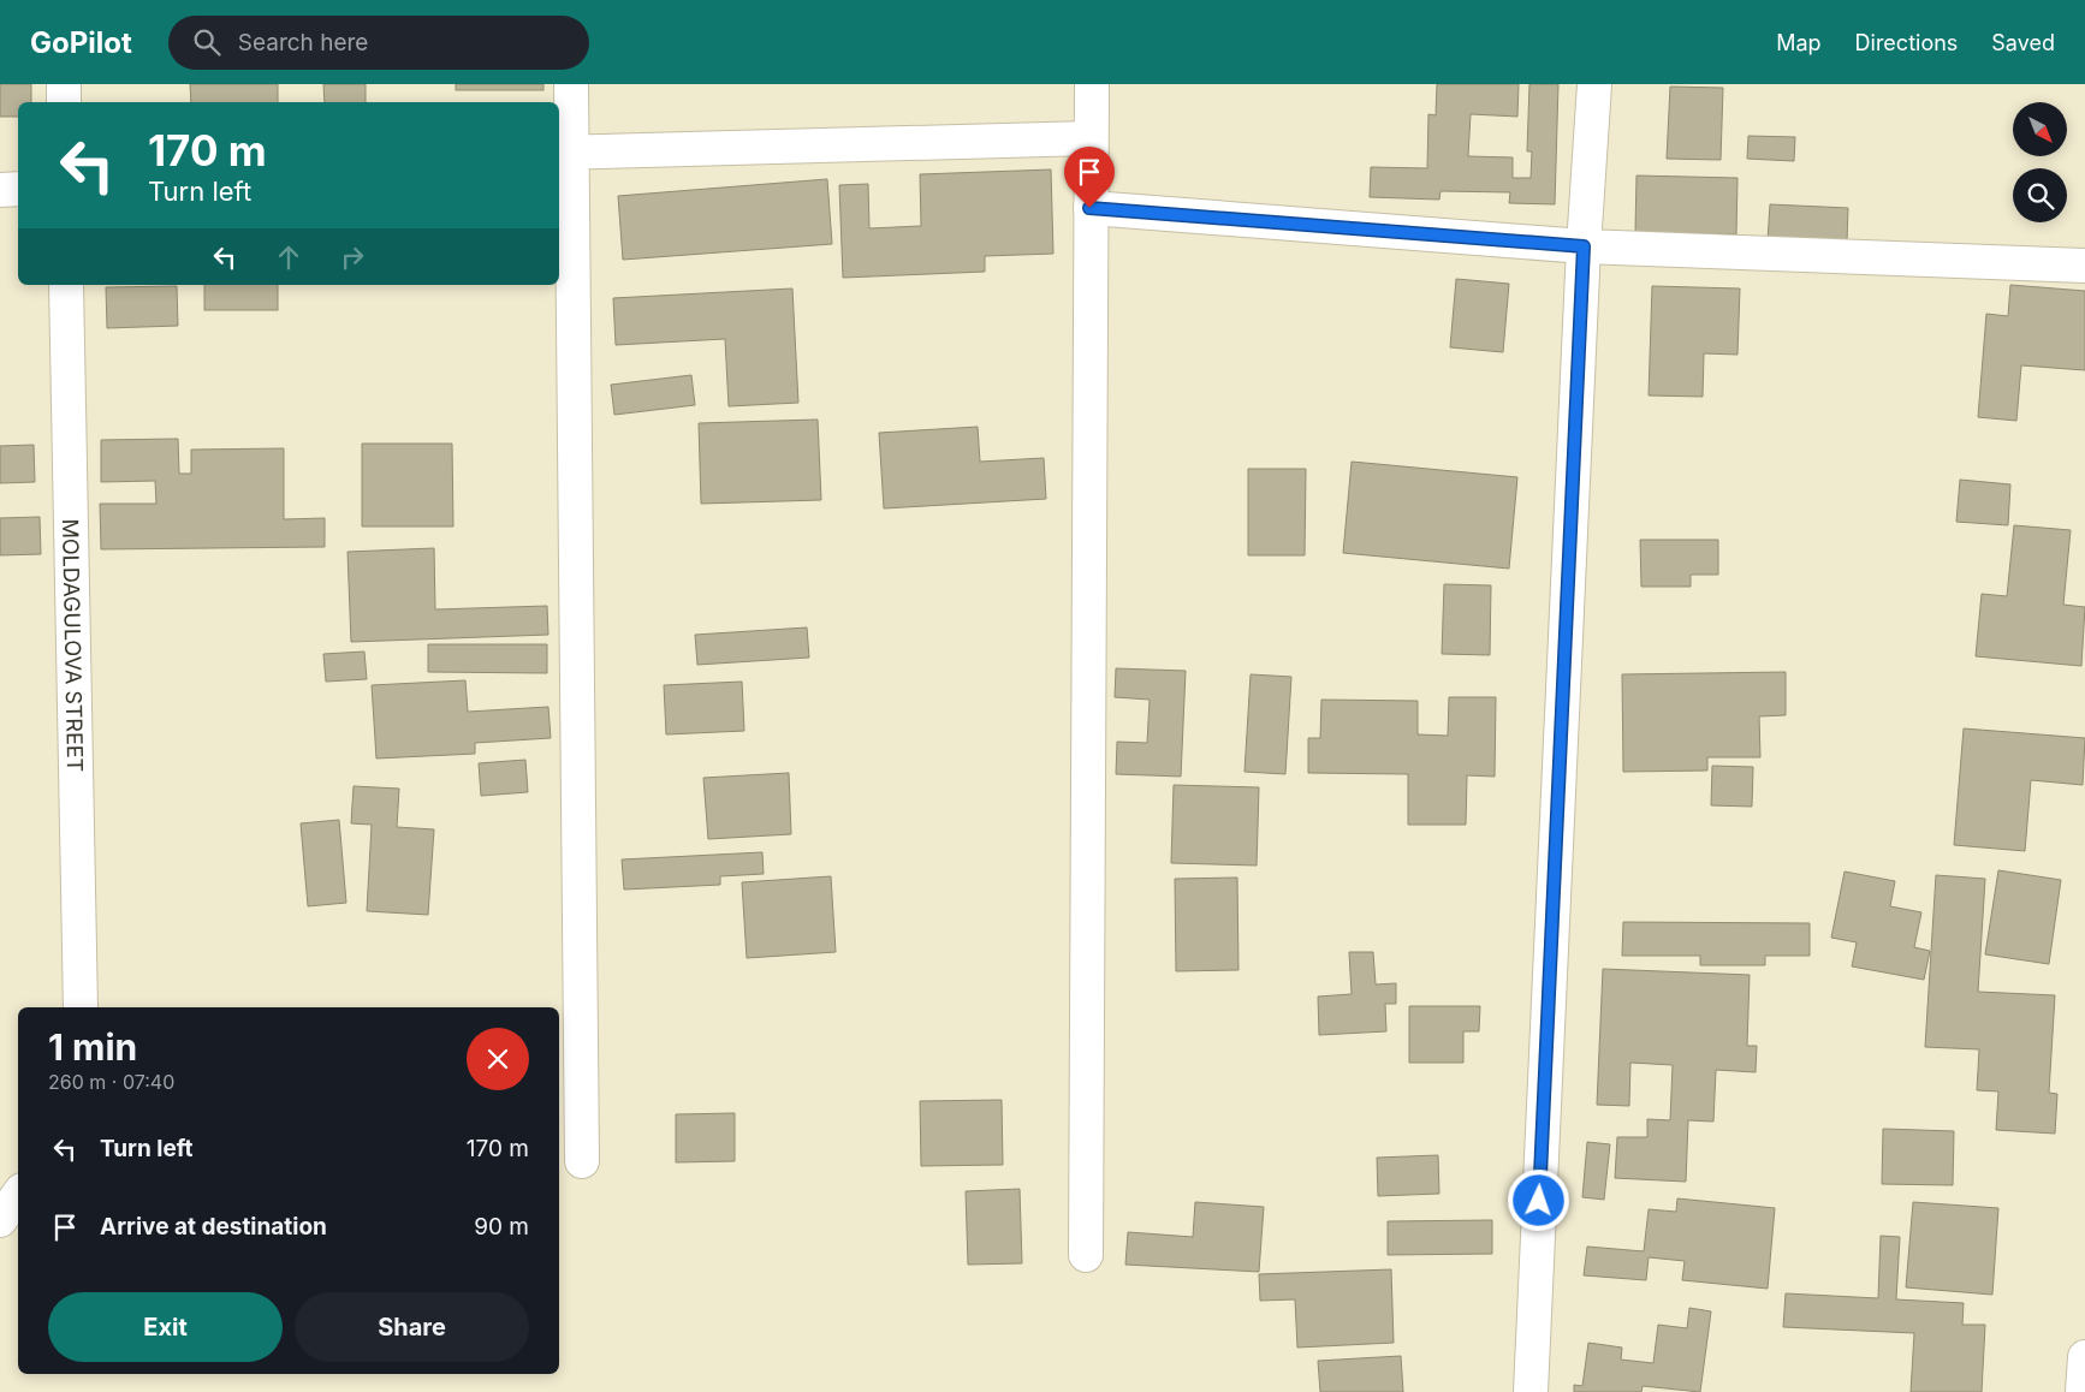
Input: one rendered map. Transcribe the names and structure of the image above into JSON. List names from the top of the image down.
{
  "streets": {
    "street": ["MOLDAGULOVA STREET"]
  },
  "north": "bottom right",
  "page": {
    "header": "GoPilot",
    "search": "Search here",
    "nav": ["Map", "Directions", "Saved"],
    "turn": ["170 m", "Turn left"],
    "heading": ["1 min", "260 m · 07:40"],
    "list": [
      {
        "name": "Turn left",
        "value": "170 m"
      },
      {
        "name": "Arrive at destination",
        "value": "90 m"
      }
    ],
    "buttons": ["Exit", "Share"]
  }
}
